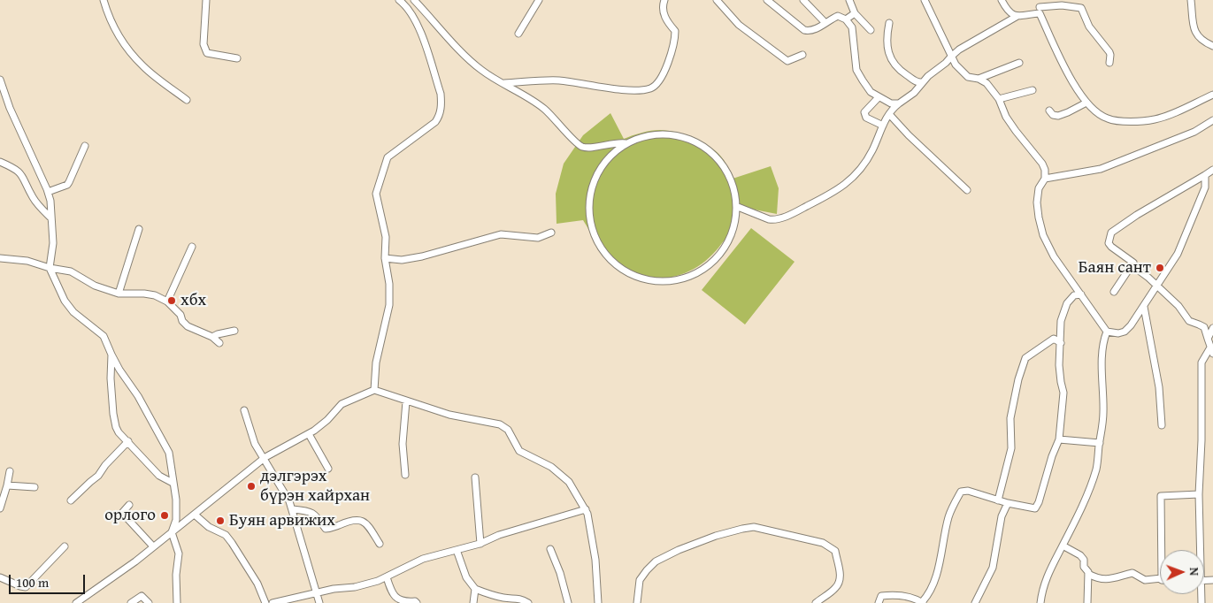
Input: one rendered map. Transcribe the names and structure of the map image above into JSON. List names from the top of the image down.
{
  "places": [
    "Баян сант",
    "хбх",
    "дэлгэрэх бүрэн хайрхан",
    "орлого",
    "Буян арвижих"
  ],
  "scale_bar": "100 m",
  "north": "right"
}
